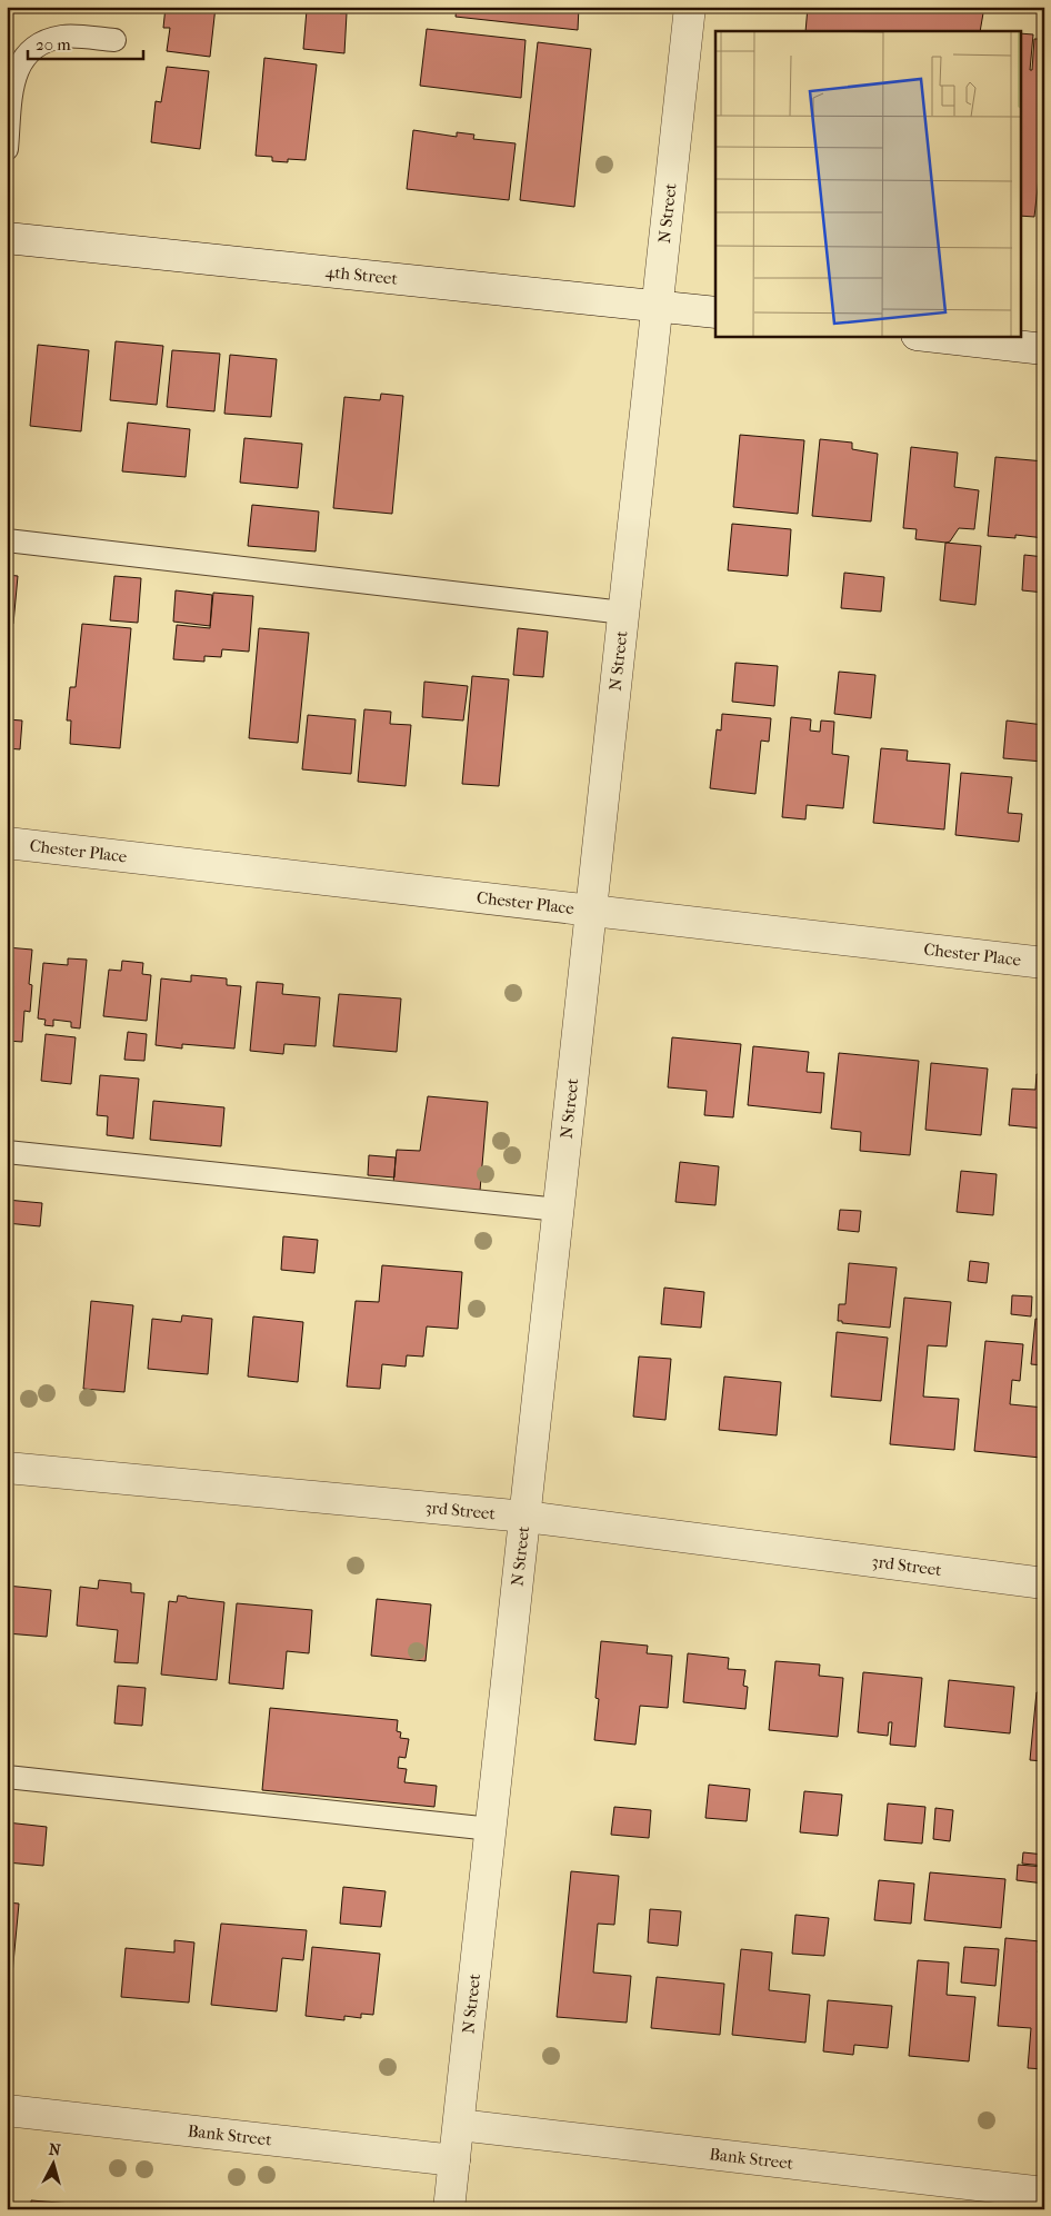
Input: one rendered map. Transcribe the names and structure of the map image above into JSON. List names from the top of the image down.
{
  "streets": {
    "street": [
      "N Street",
      "4th Street",
      "Chester Place",
      "3rd Street",
      "Bank Street"
    ]
  },
  "crossings": [
    ["N Street", "4th Street"],
    ["N Street", "Chester Place"],
    ["N Street", "3rd Street"],
    ["N Street", "Bank Street"]
  ],
  "scale_bar": "20 m",
  "north": "top"
}
